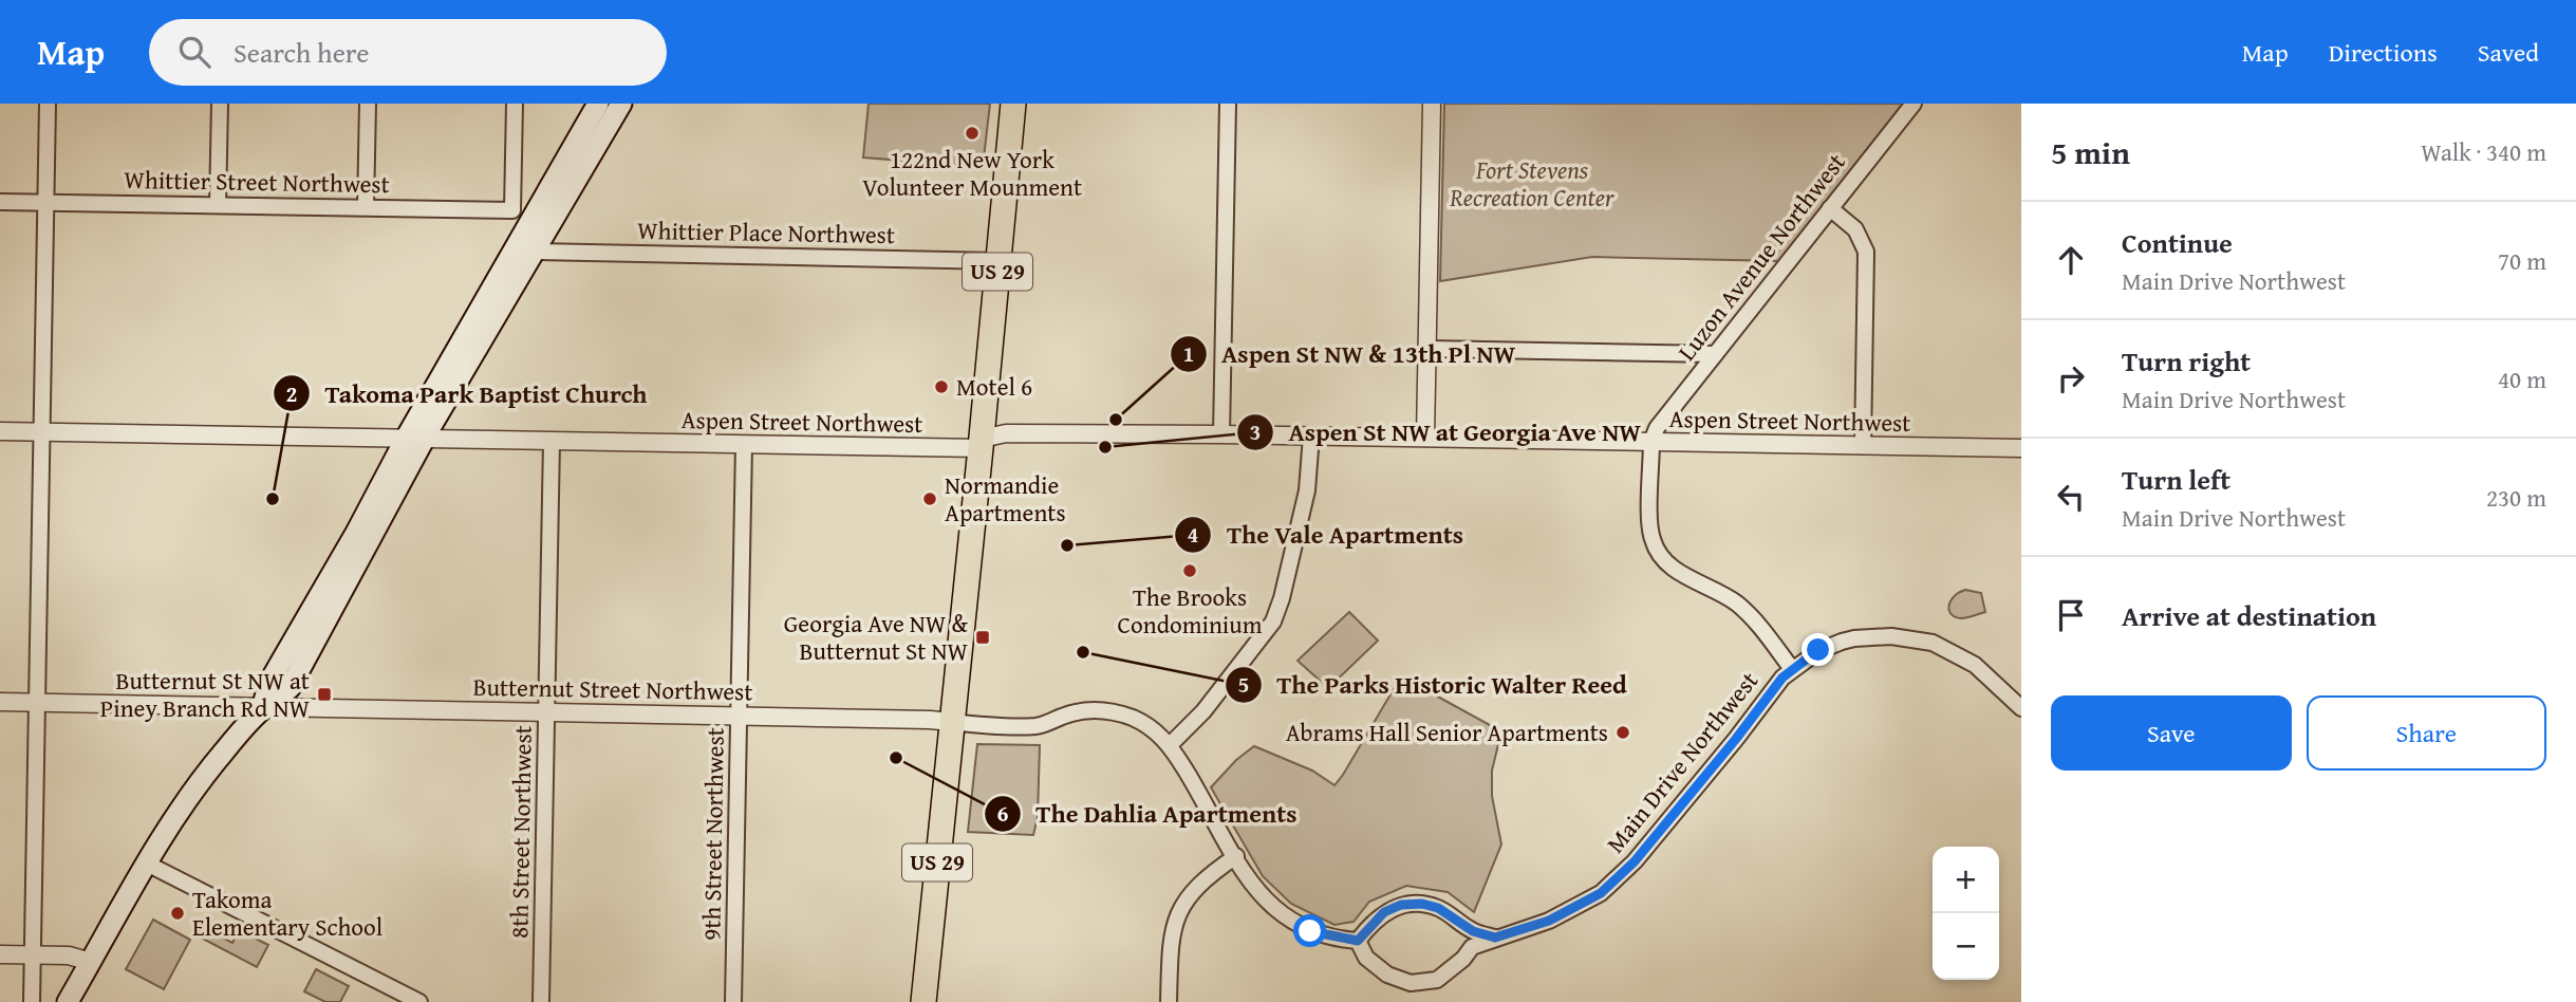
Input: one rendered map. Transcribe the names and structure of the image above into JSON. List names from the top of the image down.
{
  "streets": {
    "highway": ["US 29"],
    "street": [
      "Whittier Street Northwest",
      "Whittier Place Northwest",
      "Luzon Avenue Northwest",
      "Aspen Street Northwest",
      "Butternut Street Northwest",
      "Main Drive Northwest",
      "8th Street Northwest",
      "9th Street Northwest"
    ]
  },
  "crossings": [
    ["Whittier Place Northwest", "US 29"],
    ["Luzon Avenue Northwest", "Aspen Street Northwest"],
    ["US 29", "Aspen Street Northwest"],
    ["US 29", "Butternut Street Northwest"],
    ["Aspen Street Northwest", "8th Street Northwest"],
    ["Aspen Street Northwest", "9th Street Northwest"],
    ["Butternut Street Northwest", "8th Street Northwest"],
    ["Butternut Street Northwest", "9th Street Northwest"]
  ],
  "parks": ["Fort Stevens Recreation Center"],
  "places": {
    "other": [
      "122nd New York Volunteer Mounment",
      "Motel 6",
      "Aspen St NW & 13th Pl NW",
      "Aspen St NW at Georgia Ave NW",
      "Takoma Park Baptist Church",
      "Normandie Apartments",
      "The Vale Apartments",
      "The Brooks Condominium",
      "The Parks Historic Walter Reed",
      "Abrams Hall Senior Apartments",
      "The Dahlia Apartments",
      "Takoma Elementary School"
    ],
    "transit": ["Georgia Ave NW & Butternut St NW", "Butternut St NW at Piney Branch Rd NW"]
  },
  "page": {
    "header": "Map",
    "search": "Search here",
    "nav": ["Map", "Directions", "Saved"],
    "heading": ["5 min", "Walk · 340 m"],
    "list": [
      ["Continue", "Main Drive Northwest", "70 m"],
      ["Turn right", "Main Drive Northwest", "40 m"],
      ["Turn left", "Main Drive Northwest", "230 m"],
      "Arrive at destination"
    ],
    "buttons": ["Save", "Share"],
    "map_buttons": ["+", "−"]
  }
}
